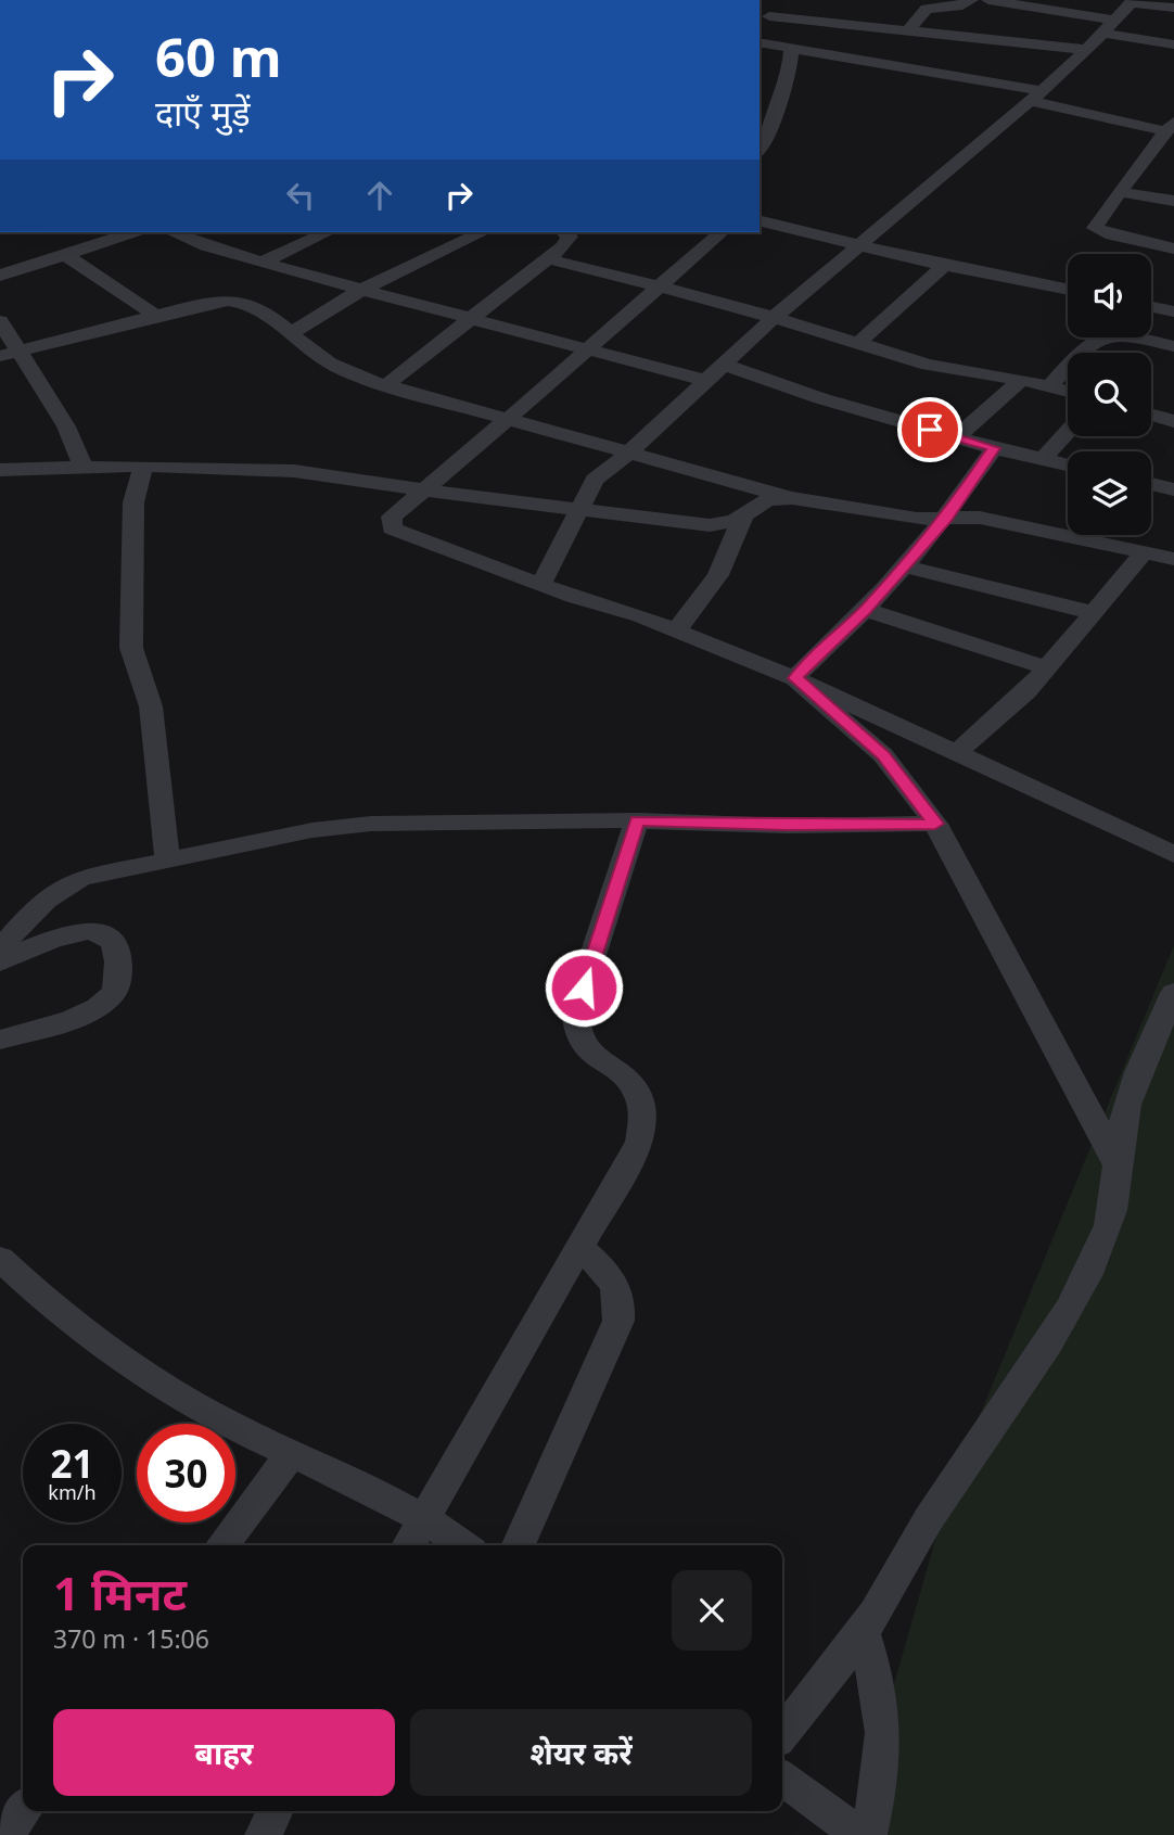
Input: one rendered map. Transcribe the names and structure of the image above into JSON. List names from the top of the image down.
{
  "page": {
    "turn": ["60 m", "दाएँ मुड़ें"],
    "speed": "21 km/h",
    "limit": "30",
    "heading": ["1 मिनट", "370 m · 15:06"],
    "buttons": ["बाहर", "शेयर करें"]
  }
}
